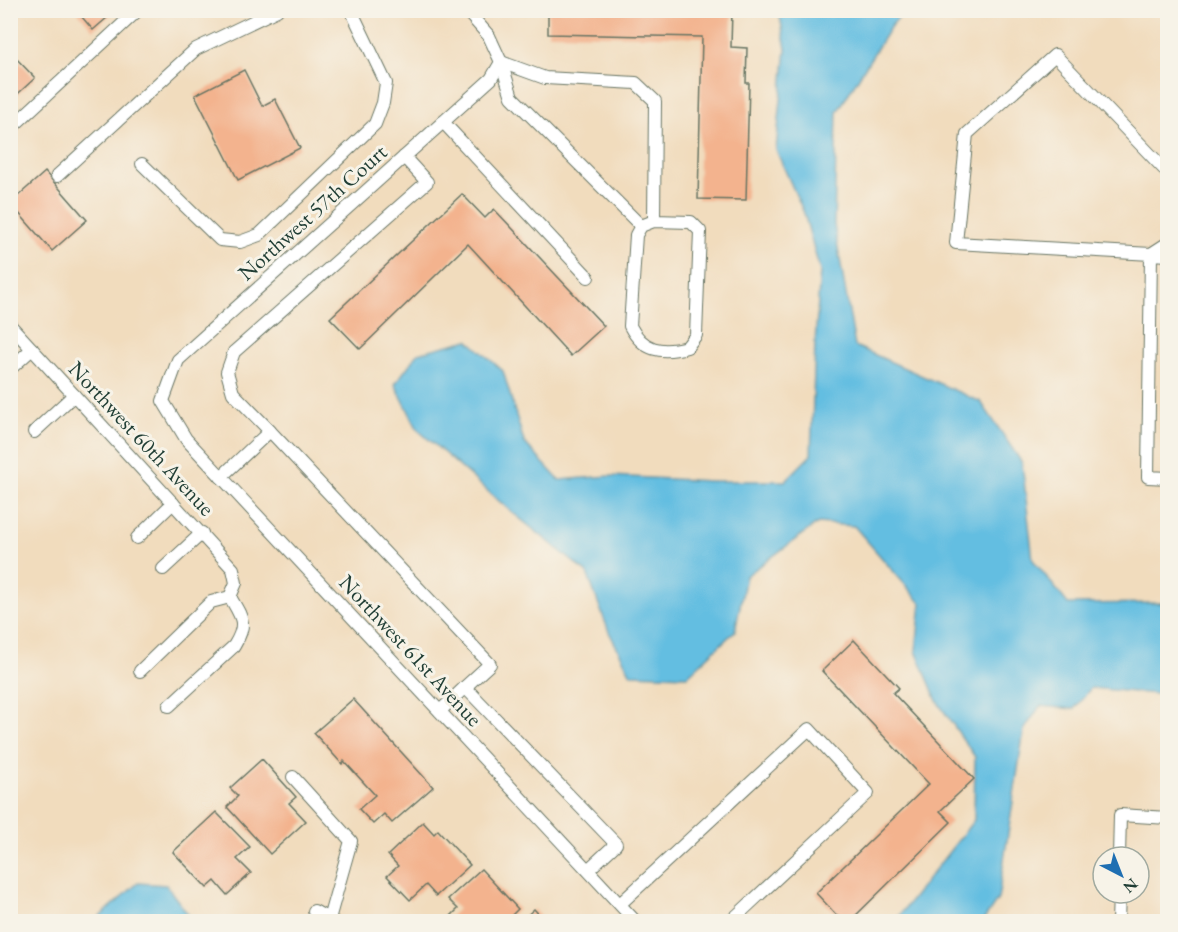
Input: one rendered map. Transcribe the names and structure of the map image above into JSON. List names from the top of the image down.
{
  "streets": {
    "lane": ["Northwest 57th Court", "Northwest 60th Avenue", "Northwest 61st Avenue"]
  },
  "crossings": [
    ["Northwest 57th Court", "Northwest 61st Avenue"]
  ],
  "north": "bottom right"
}
